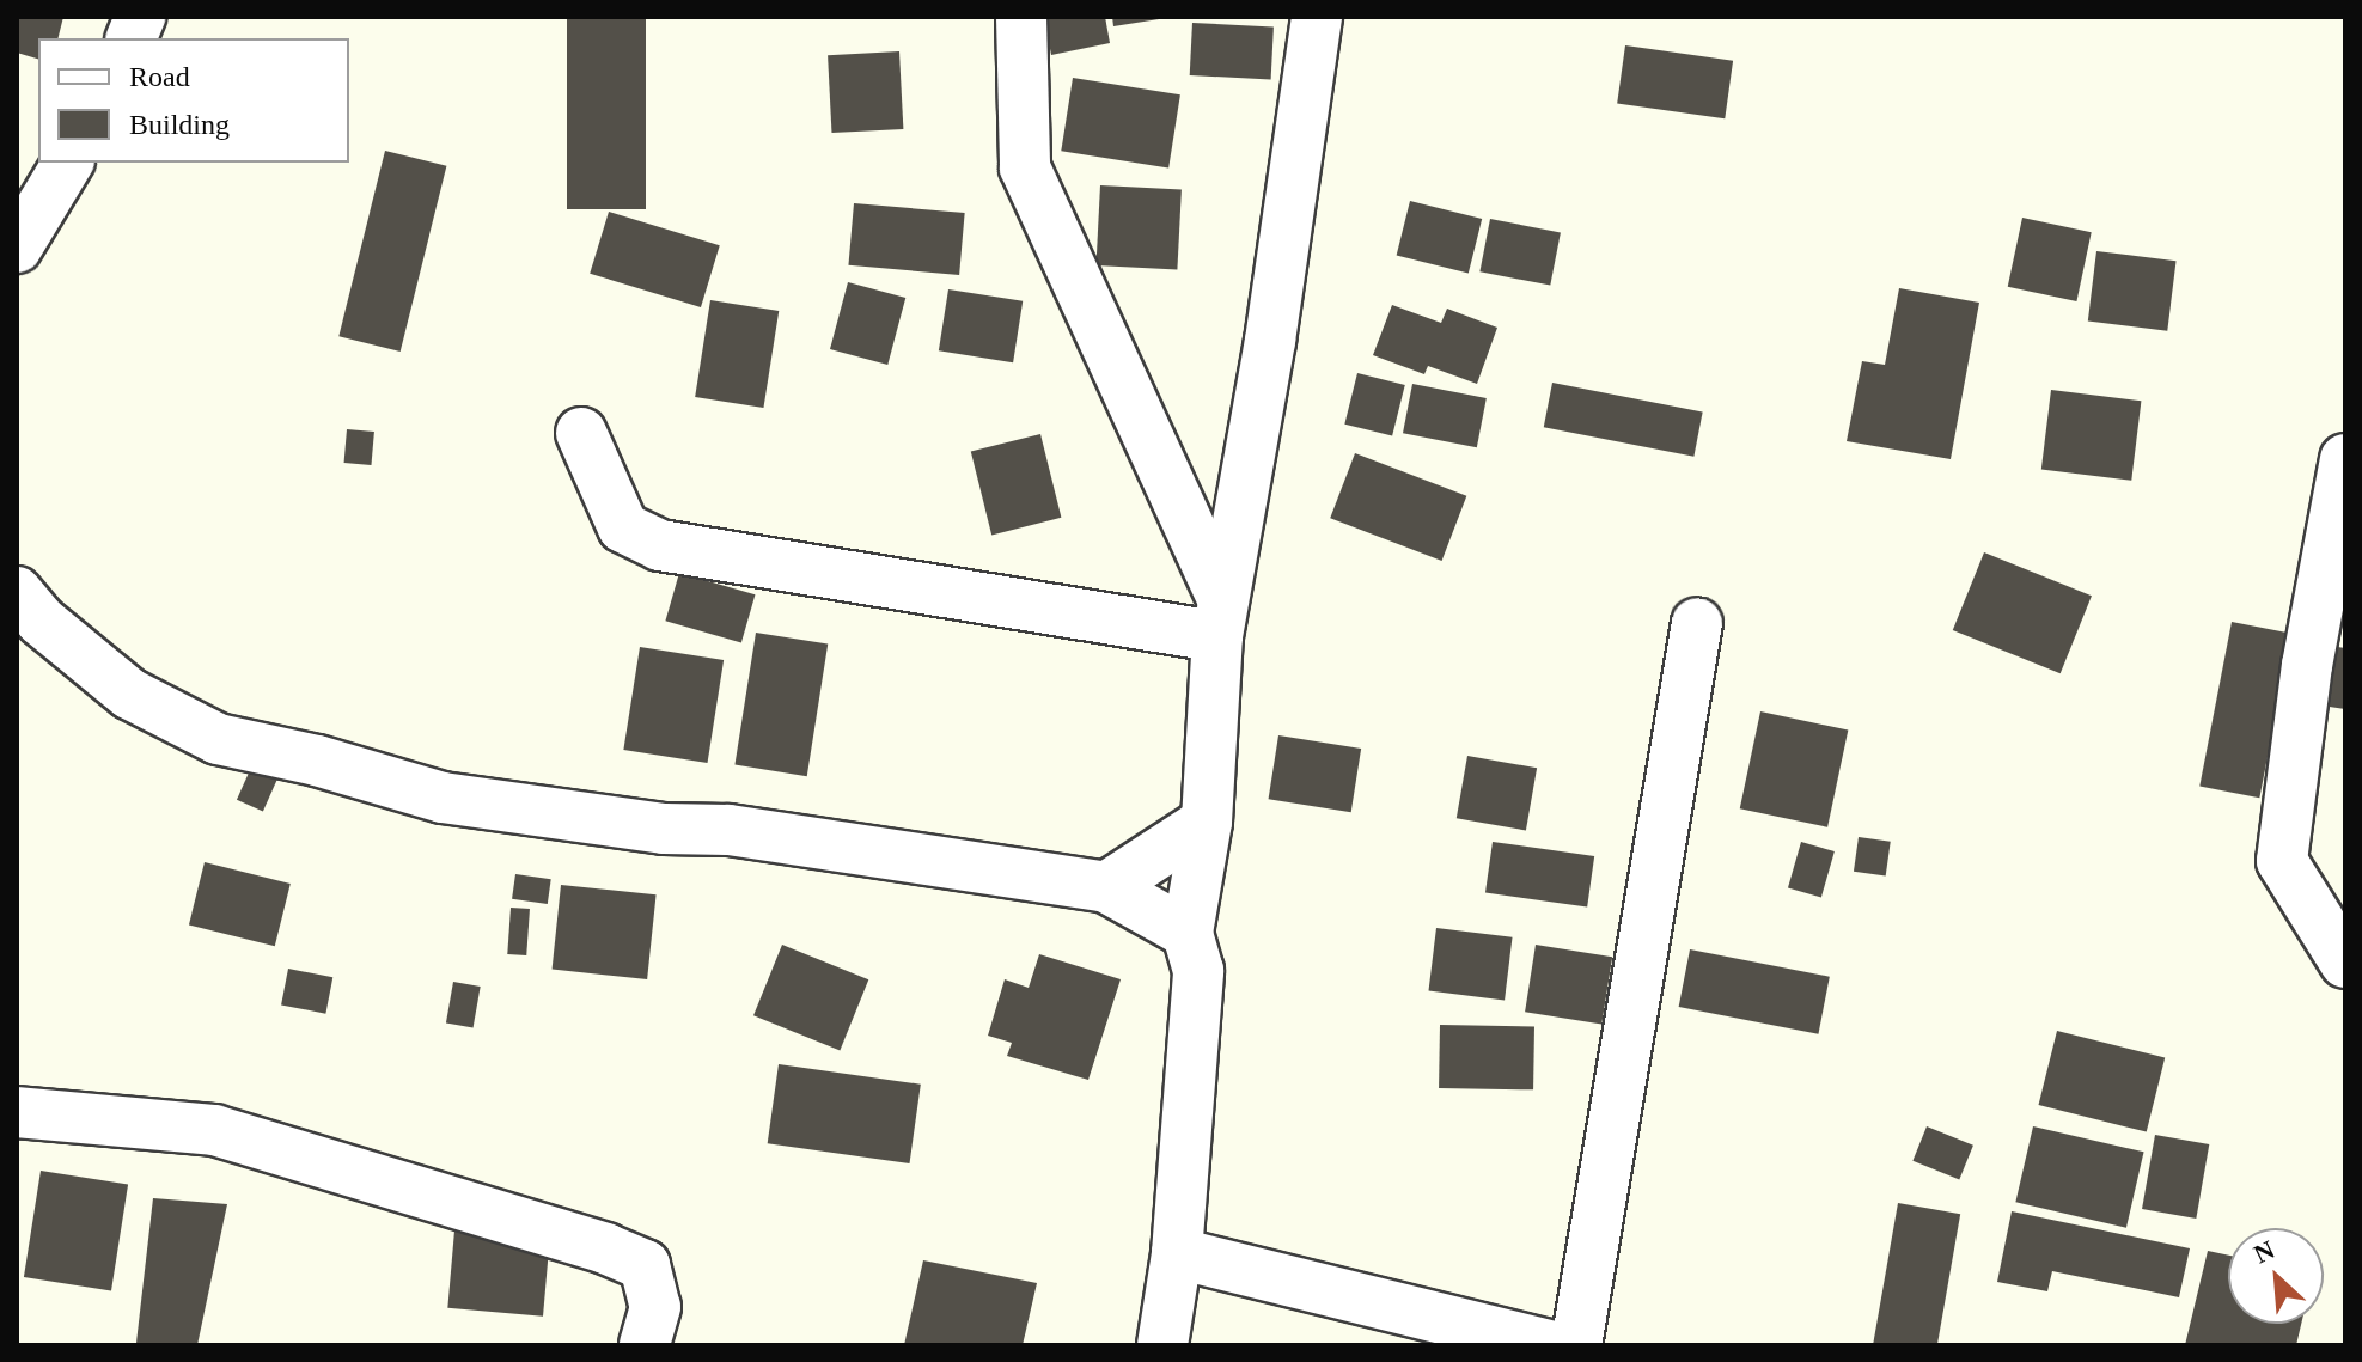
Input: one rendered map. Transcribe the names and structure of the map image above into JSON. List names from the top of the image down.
{
  "legend": ["Road", "Building"],
  "north": "top left"
}
